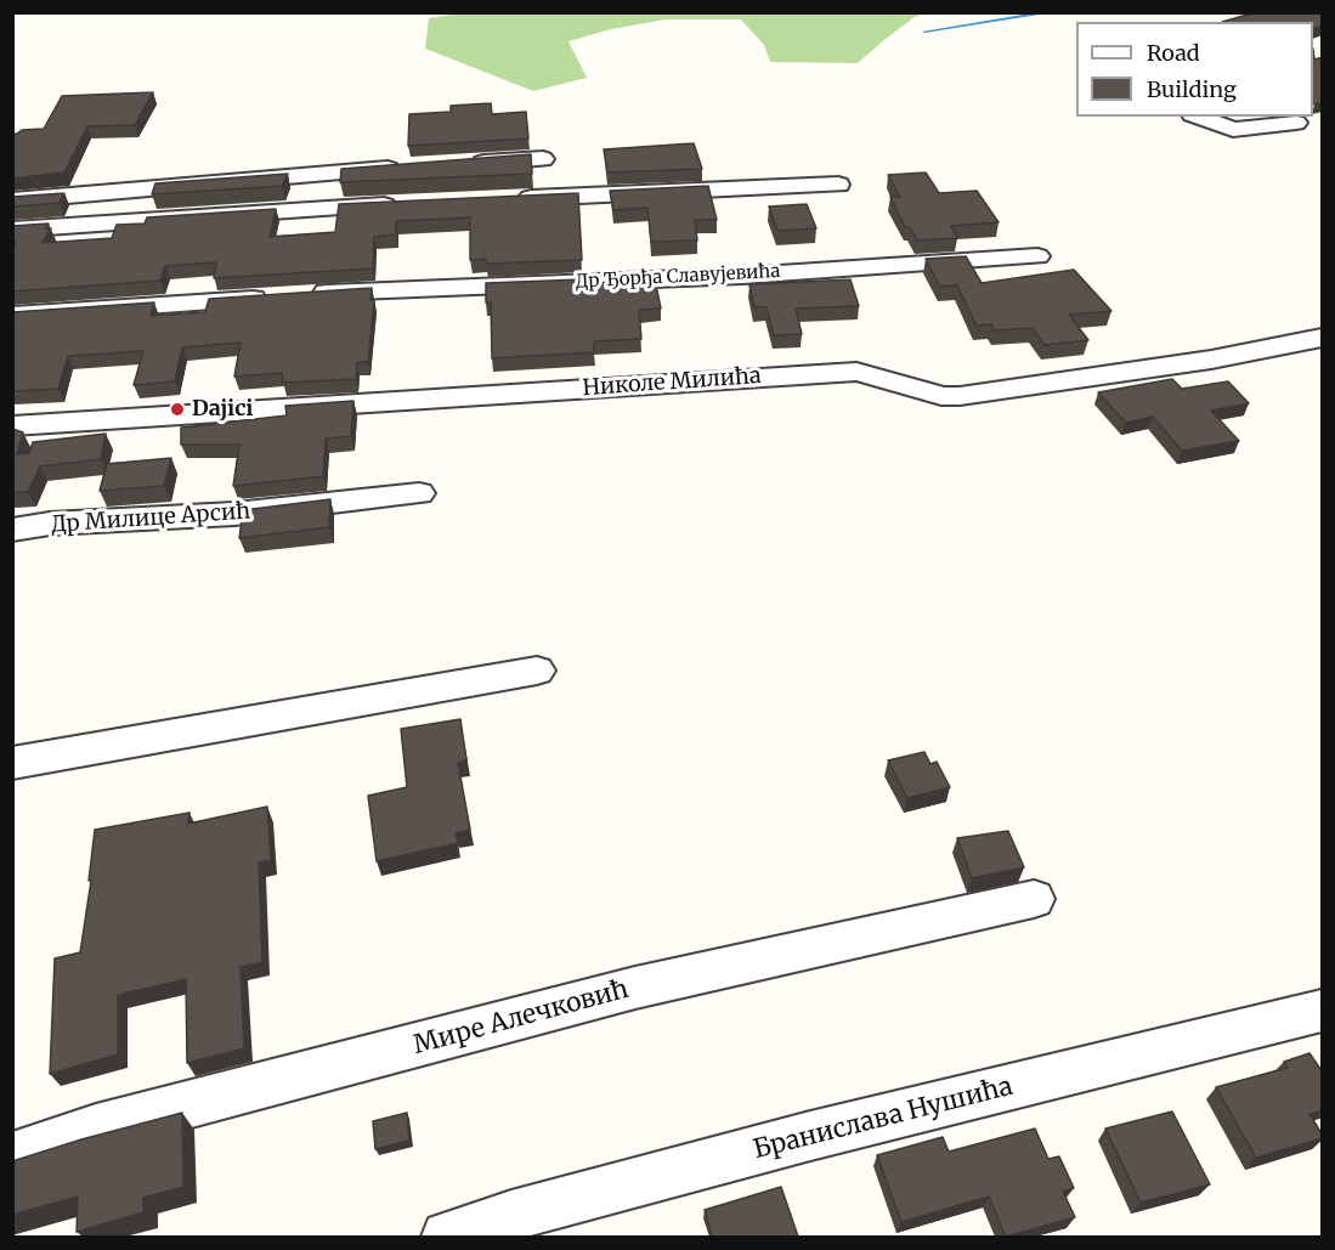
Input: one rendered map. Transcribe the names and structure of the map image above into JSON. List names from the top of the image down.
{
  "streets": {
    "street": [
      "Др Ђорђа Славујевића",
      "Николе Милића",
      "Др Милице Арсић",
      "Мире Алечковић",
      "Бранислава Нушића"
    ]
  },
  "places": ["Dajici"],
  "legend": ["Road", "Building"]
}
